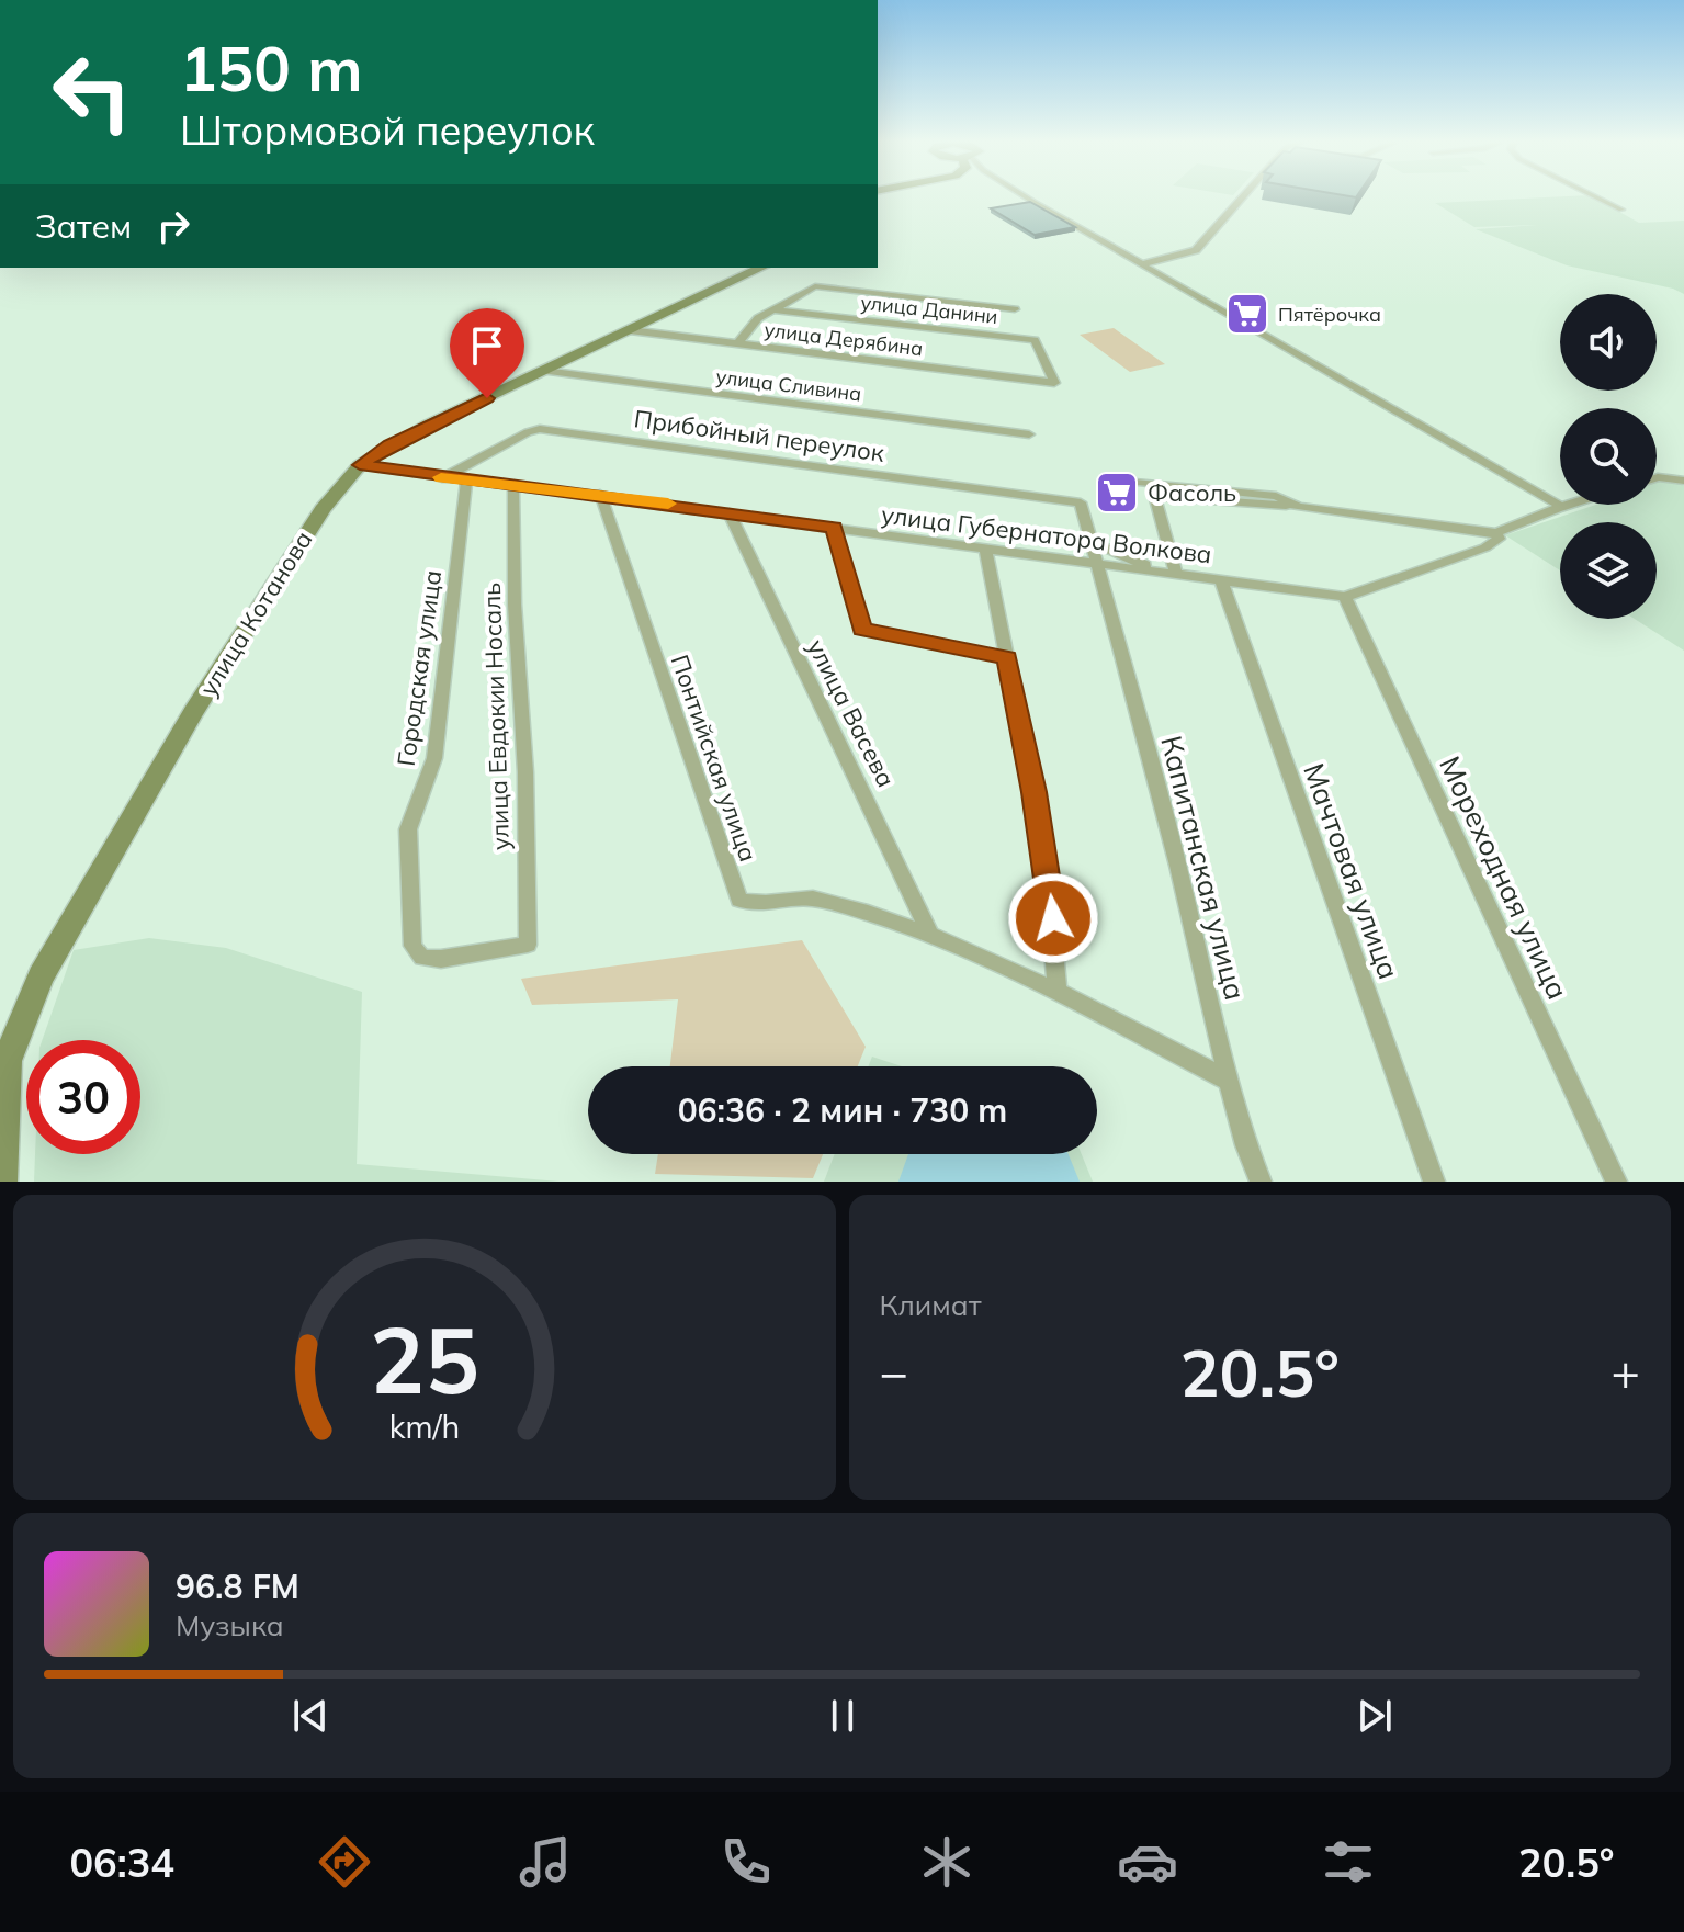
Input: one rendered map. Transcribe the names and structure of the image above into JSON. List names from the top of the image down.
{
  "streets": {
    "street": [
      "улица Данини",
      "улица Дерябина",
      "улица Сливина",
      "Прибойный переулок",
      "улица Губернатора Волкова",
      "улица Котанова",
      "Городская улица",
      "улица Васева",
      "улица Евдокии Носаль",
      "Понтийская улица",
      "Капитанская улица",
      "Мачтовая улица",
      "Мореходная улица"
    ]
  },
  "crossings": [
    ["улица Данини", "улица Дерябина"],
    ["улица Дерябина", "улица Котанова"],
    ["улица Сливина", "улица Котанова"],
    ["Прибойный переулок", "улица Губернатора Волкова"],
    ["Прибойный переулок", "Капитанская улица"],
    ["улица Губернатора Волкова", "улица Котанова"],
    ["улица Губернатора Волкова", "Городская улица"],
    ["улица Губернатора Волкова", "улица Васева"],
    ["улица Губернатора Волкова", "улица Евдокии Носаль"],
    ["улица Губернатора Волкова", "Понтийская улица"],
    ["улица Губернатора Волкова", "Капитанская улица"],
    ["улица Губернатора Волкова", "Мачтовая улица"],
    ["улица Губернатора Волкова", "Мореходная улица"],
    ["Городская улица", "улица Евдокии Носаль"],
    ["улица Васева", "Понтийская улица"]
  ],
  "places": {
    "supermarket": ["Пятёрочка", "Фасоль"]
  },
  "page": {
    "turn": ["150 m", "Штормовой переулок"],
    "then": "Затем",
    "limit": "30",
    "trip": "06:36 · 2 мин · 730 m",
    "tile": "Климат",
    "heat": ["−", "20.5°", "+"],
    "song": ["96.8 FM", "Музыка"],
    "tabs": ["06:34", "20.5°"],
    "gauge": ["25", "km/h"]
  }
}
